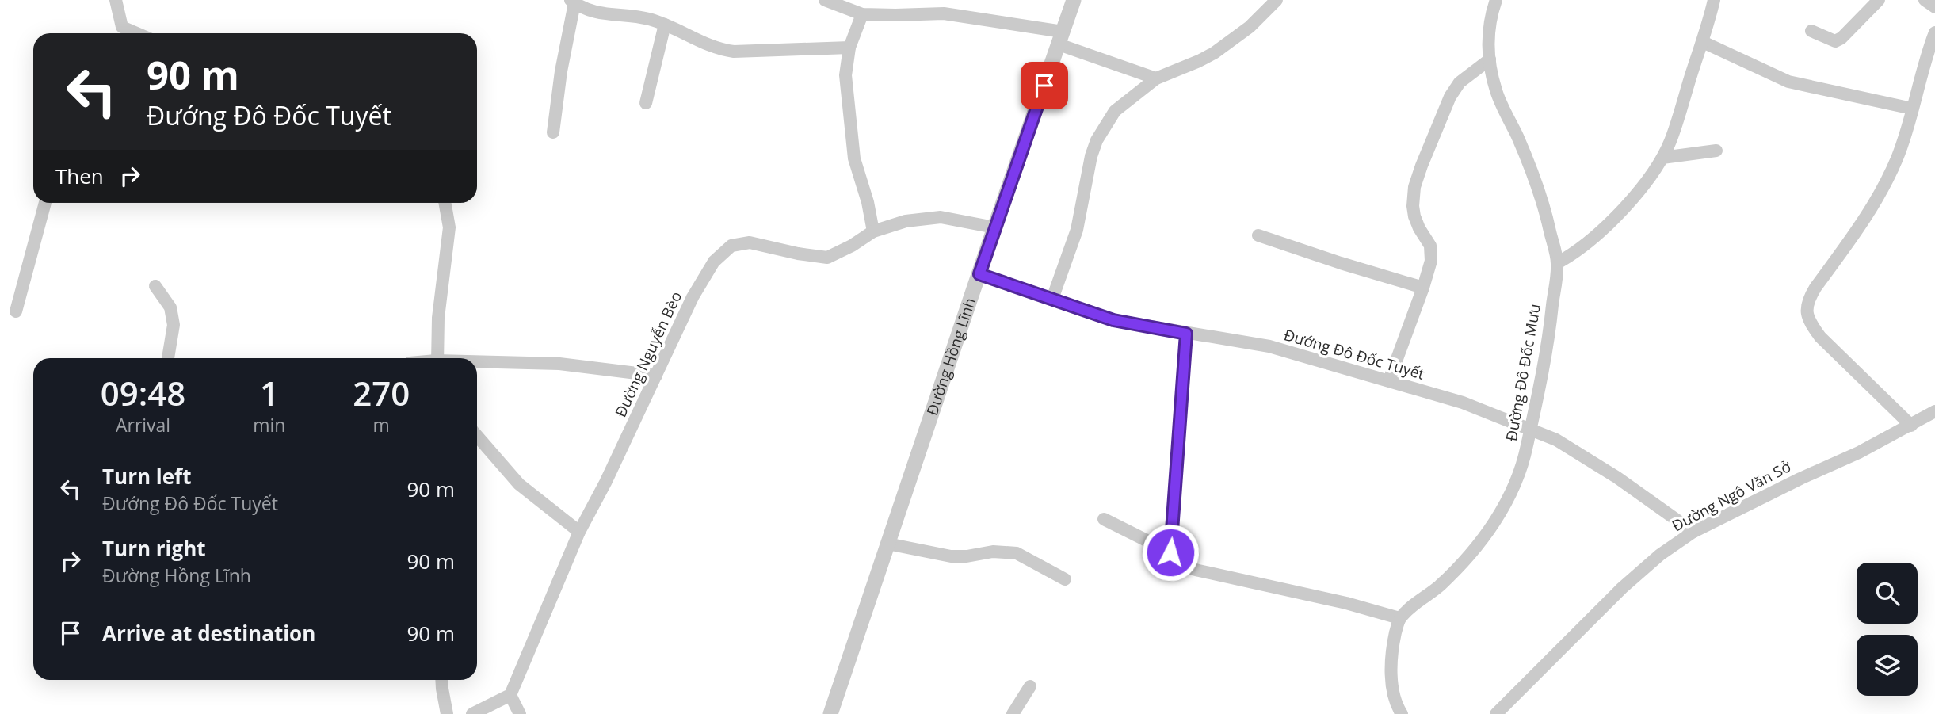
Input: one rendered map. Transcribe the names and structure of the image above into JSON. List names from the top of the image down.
{
  "streets": {
    "street": [
      "Đường Nguyễn Bèo",
      "Đướng Đô Đốc Tuyết",
      "Đường Hồng Lĩnh",
      "Đường Đô Đốc Mưu",
      "Đường Ngô Văn Sở"
    ]
  },
  "crossings": [
    ["Đường Nguyễn Bèo", "Đường Hồng Lĩnh"],
    ["Đướng Đô Đốc Tuyết", "Đường Hồng Lĩnh"],
    ["Đướng Đô Đốc Tuyết", "Đường Đô Đốc Mưu"],
    ["Đướng Đô Đốc Tuyết", "Đường Ngô Văn Sở"]
  ],
  "page": {
    "turn": ["90 m", "Đướng Đô Đốc Tuyết"],
    "then": "Then",
    "eta": [
      "09:48",
      "Arrival",
      "1",
      "min",
      "270",
      "m"
    ],
    "list": [
      {
        "name": "Turn left",
        "note": "Đướng Đô Đốc Tuyết",
        "value": "90 m"
      },
      {
        "name": "Turn right",
        "note": "Đường Hồng Lĩnh",
        "value": "90 m"
      },
      {
        "name": "Arrive at destination",
        "value": "90 m"
      }
    ]
  }
}
